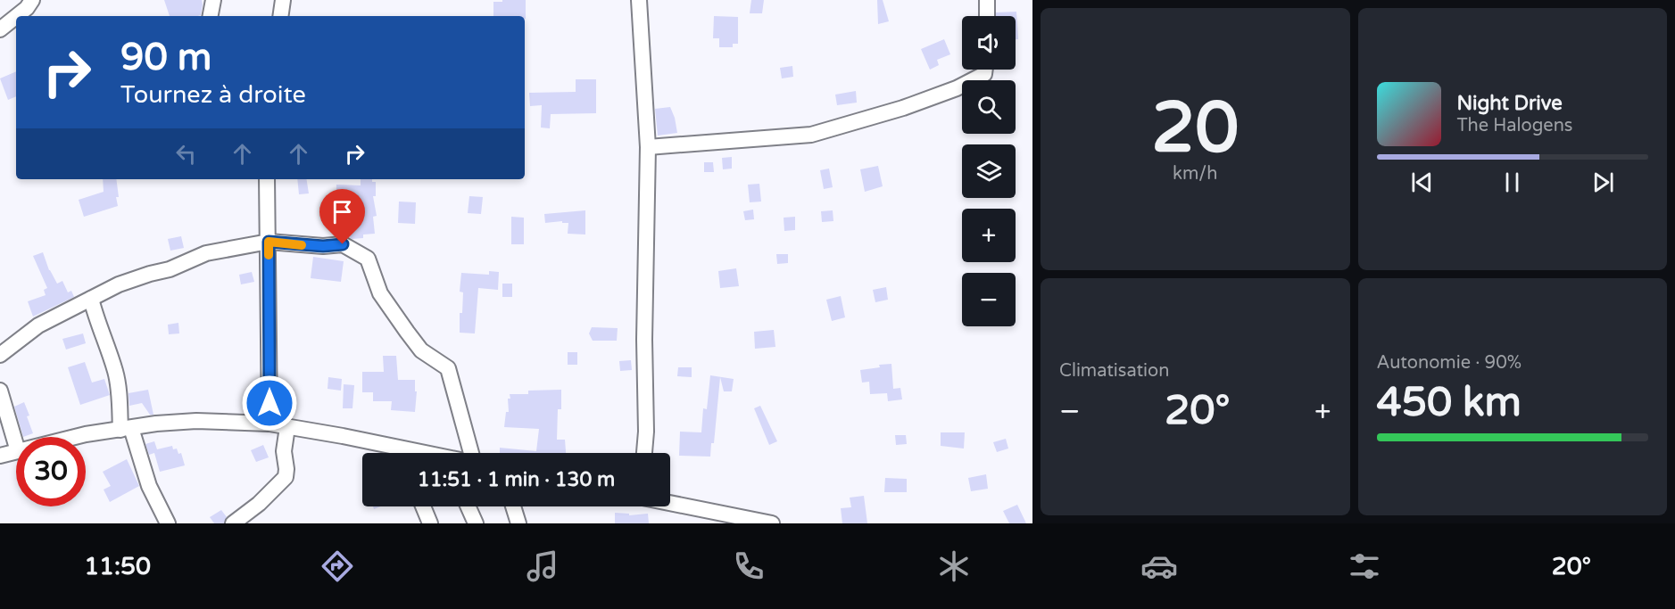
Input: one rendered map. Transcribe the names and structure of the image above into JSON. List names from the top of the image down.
{
  "page": {
    "tile": [
      ["20", "km/h"],
      "Climatisation",
      ["Autonomie · 90%", "450 km"]
    ],
    "map_buttons": ["+", "−"],
    "turn": ["90 m", "Tournez à droite"],
    "song": ["Night Drive", "The Halogens"],
    "heat": ["−", "20°", "+"],
    "limit": "30",
    "trip": "11:51 · 1 min · 130 m",
    "tabs": ["11:50", "20°"]
  }
}
